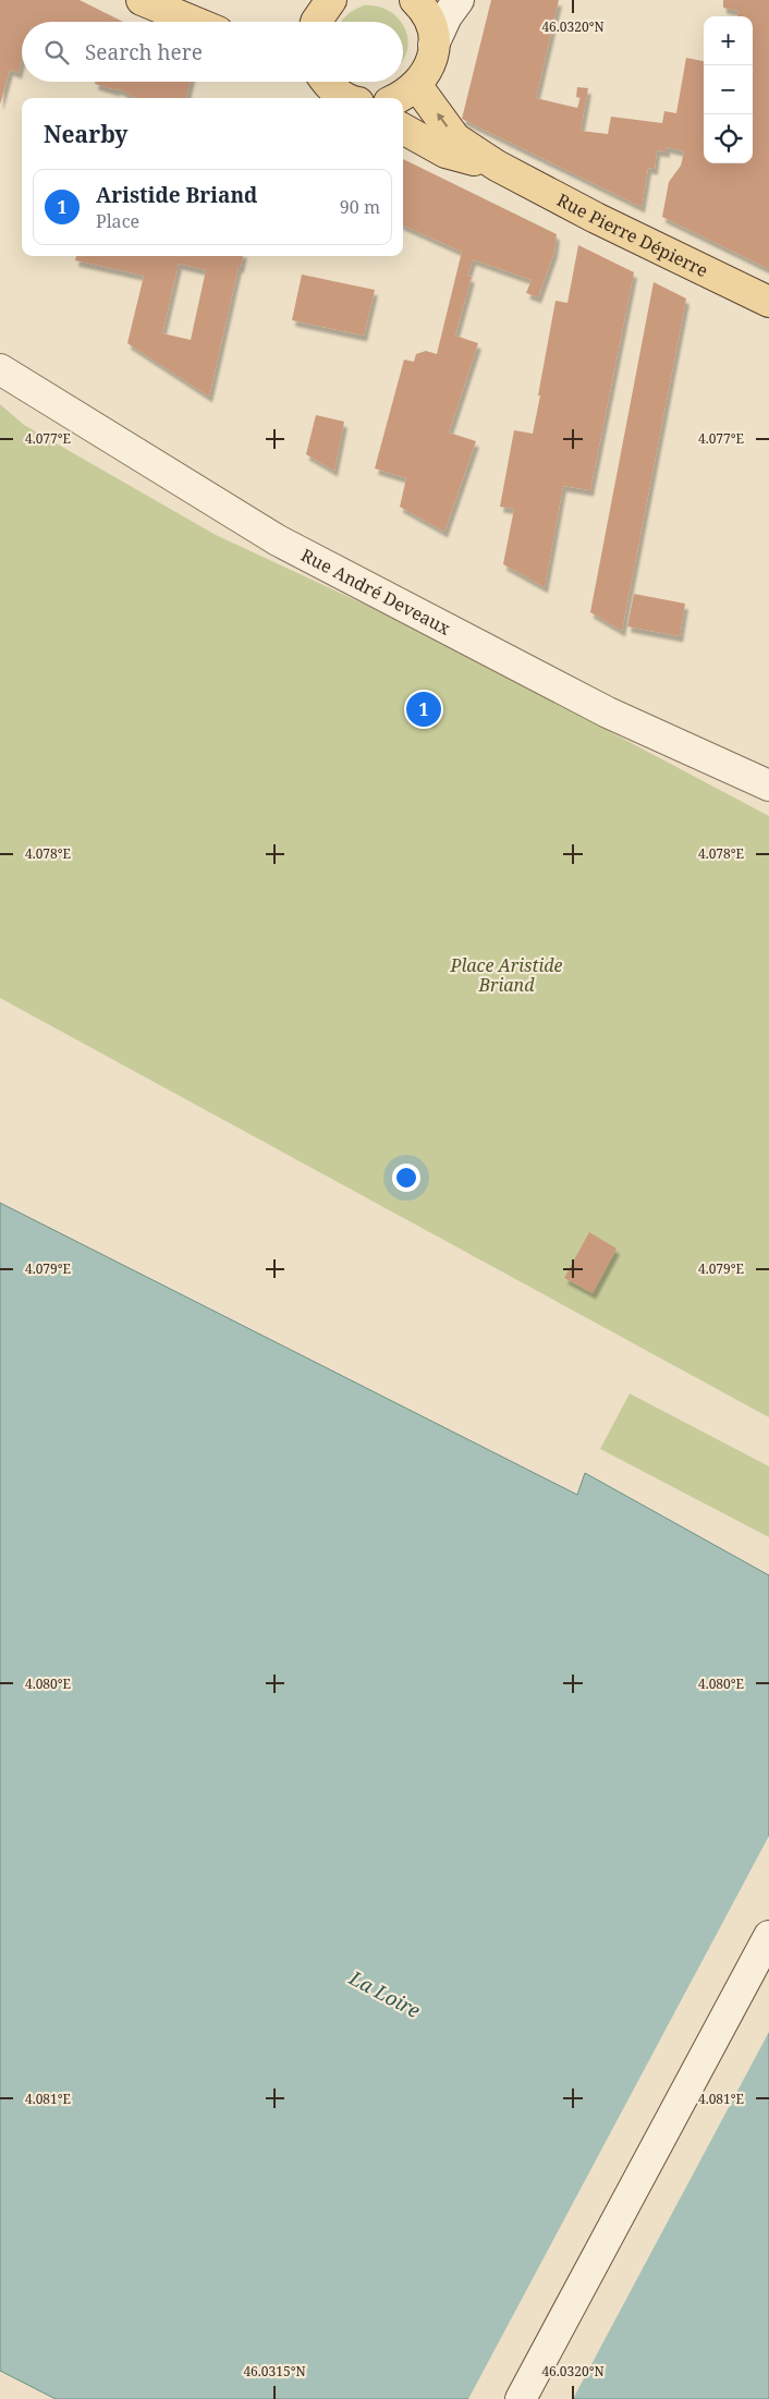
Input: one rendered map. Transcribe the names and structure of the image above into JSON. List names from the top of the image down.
{
  "streets": {
    "main road": ["Rue Pierre Dépierre"],
    "street": ["Rue André Deveaux"]
  },
  "water": ["La Loire"],
  "parks": ["Place Aristide Briand"],
  "page": {
    "map_buttons": ["+", "−"],
    "search": "Search here",
    "heading": "Nearby",
    "list": [
      {
        "mark": "1",
        "name": "Aristide Briand",
        "note": "Place",
        "value": "90 m"
      }
    ],
    "pins": "1"
  },
  "coordinates": [
    "46.0320°N",
    "4.077°E",
    "4.078°E",
    "4.079°E",
    "4.080°E",
    "4.081°E",
    "46.0315°N"
  ]
}
